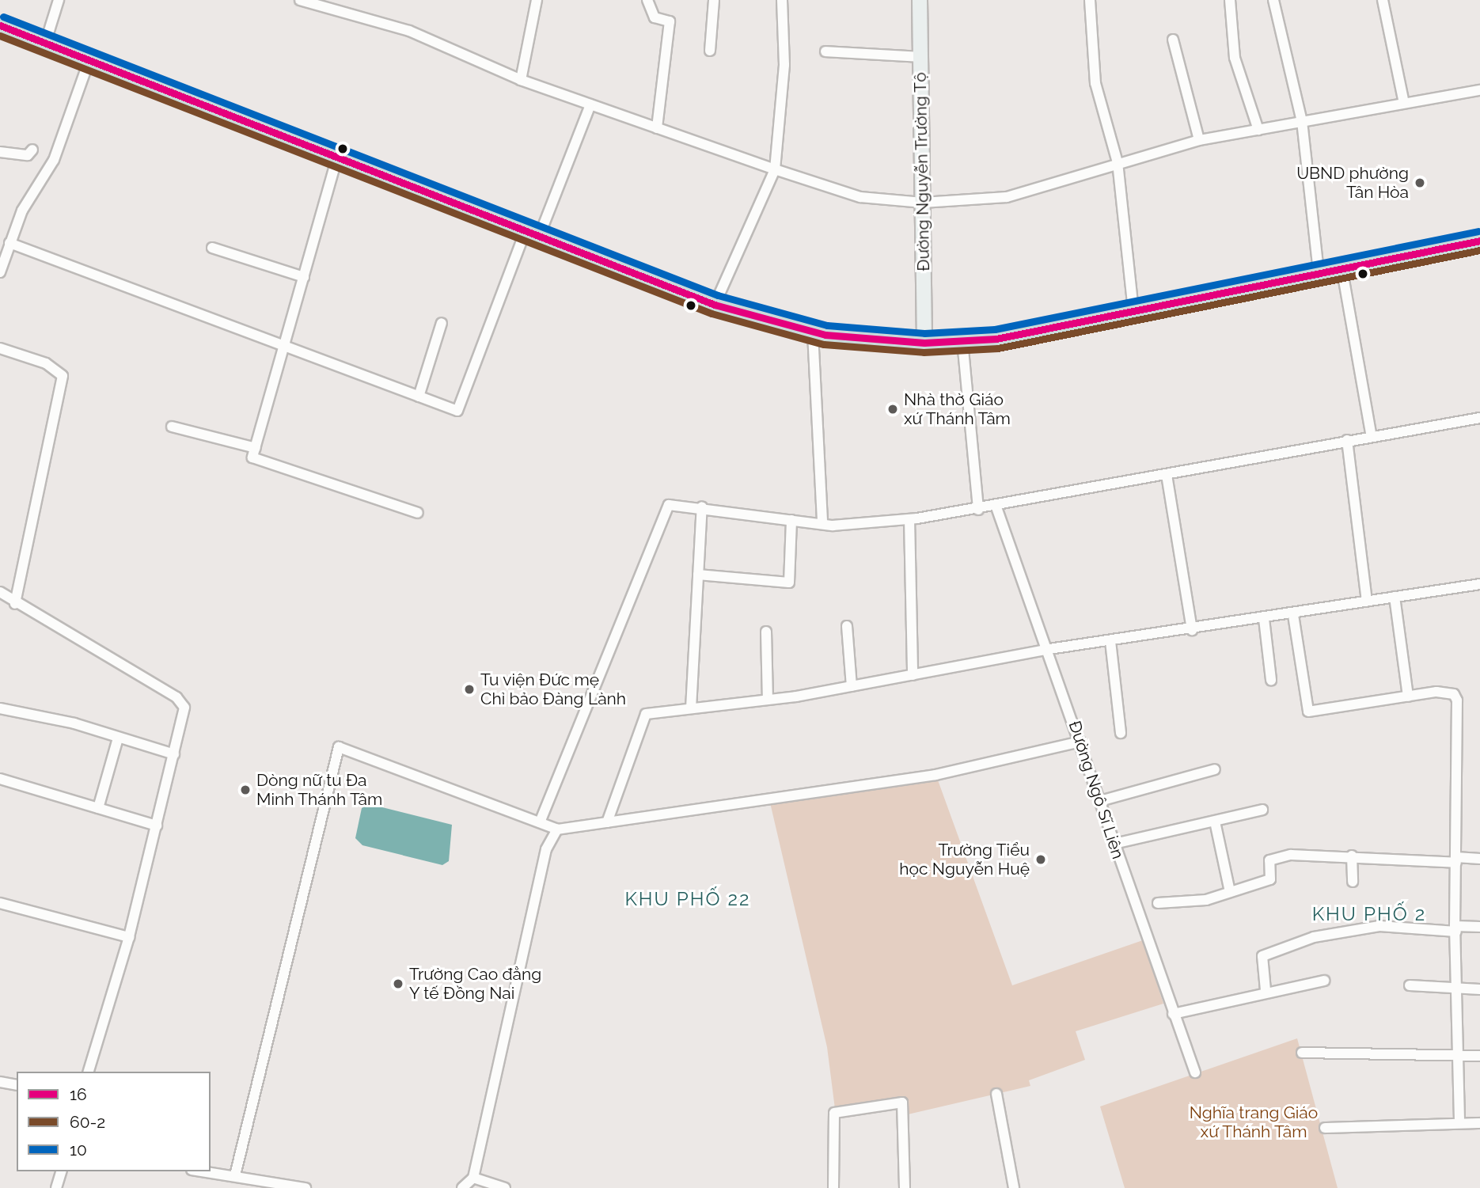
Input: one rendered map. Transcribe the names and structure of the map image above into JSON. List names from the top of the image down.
{
  "streets": {
    "main road": ["Đường Nguyễn Trường Tộ"],
    "street": ["Đường Ngô Sĩ Liên"]
  },
  "districts": ["KHU PHỐ 22", "KHU PHỐ 2"],
  "parks": ["Nghĩa trang Giáo xứ Thánh Tâm"],
  "places": [
    "UBND phường Tân Hòa",
    "Nhà thờ Giáo xứ Thánh Tâm",
    "Tu viện Đức mẹ Chỉ bảo Đàng Lành",
    "Dòng nữ tu Đa Minh Thánh Tâm",
    "Trường Tiểu học Nguyễn Huệ",
    "Trường Cao đẳng Y tế Đồng Nai"
  ],
  "lines": ["transit line 10", "transit line 16", "transit line 60-2"],
  "legend": ["16", "60-2", "10"]
}
